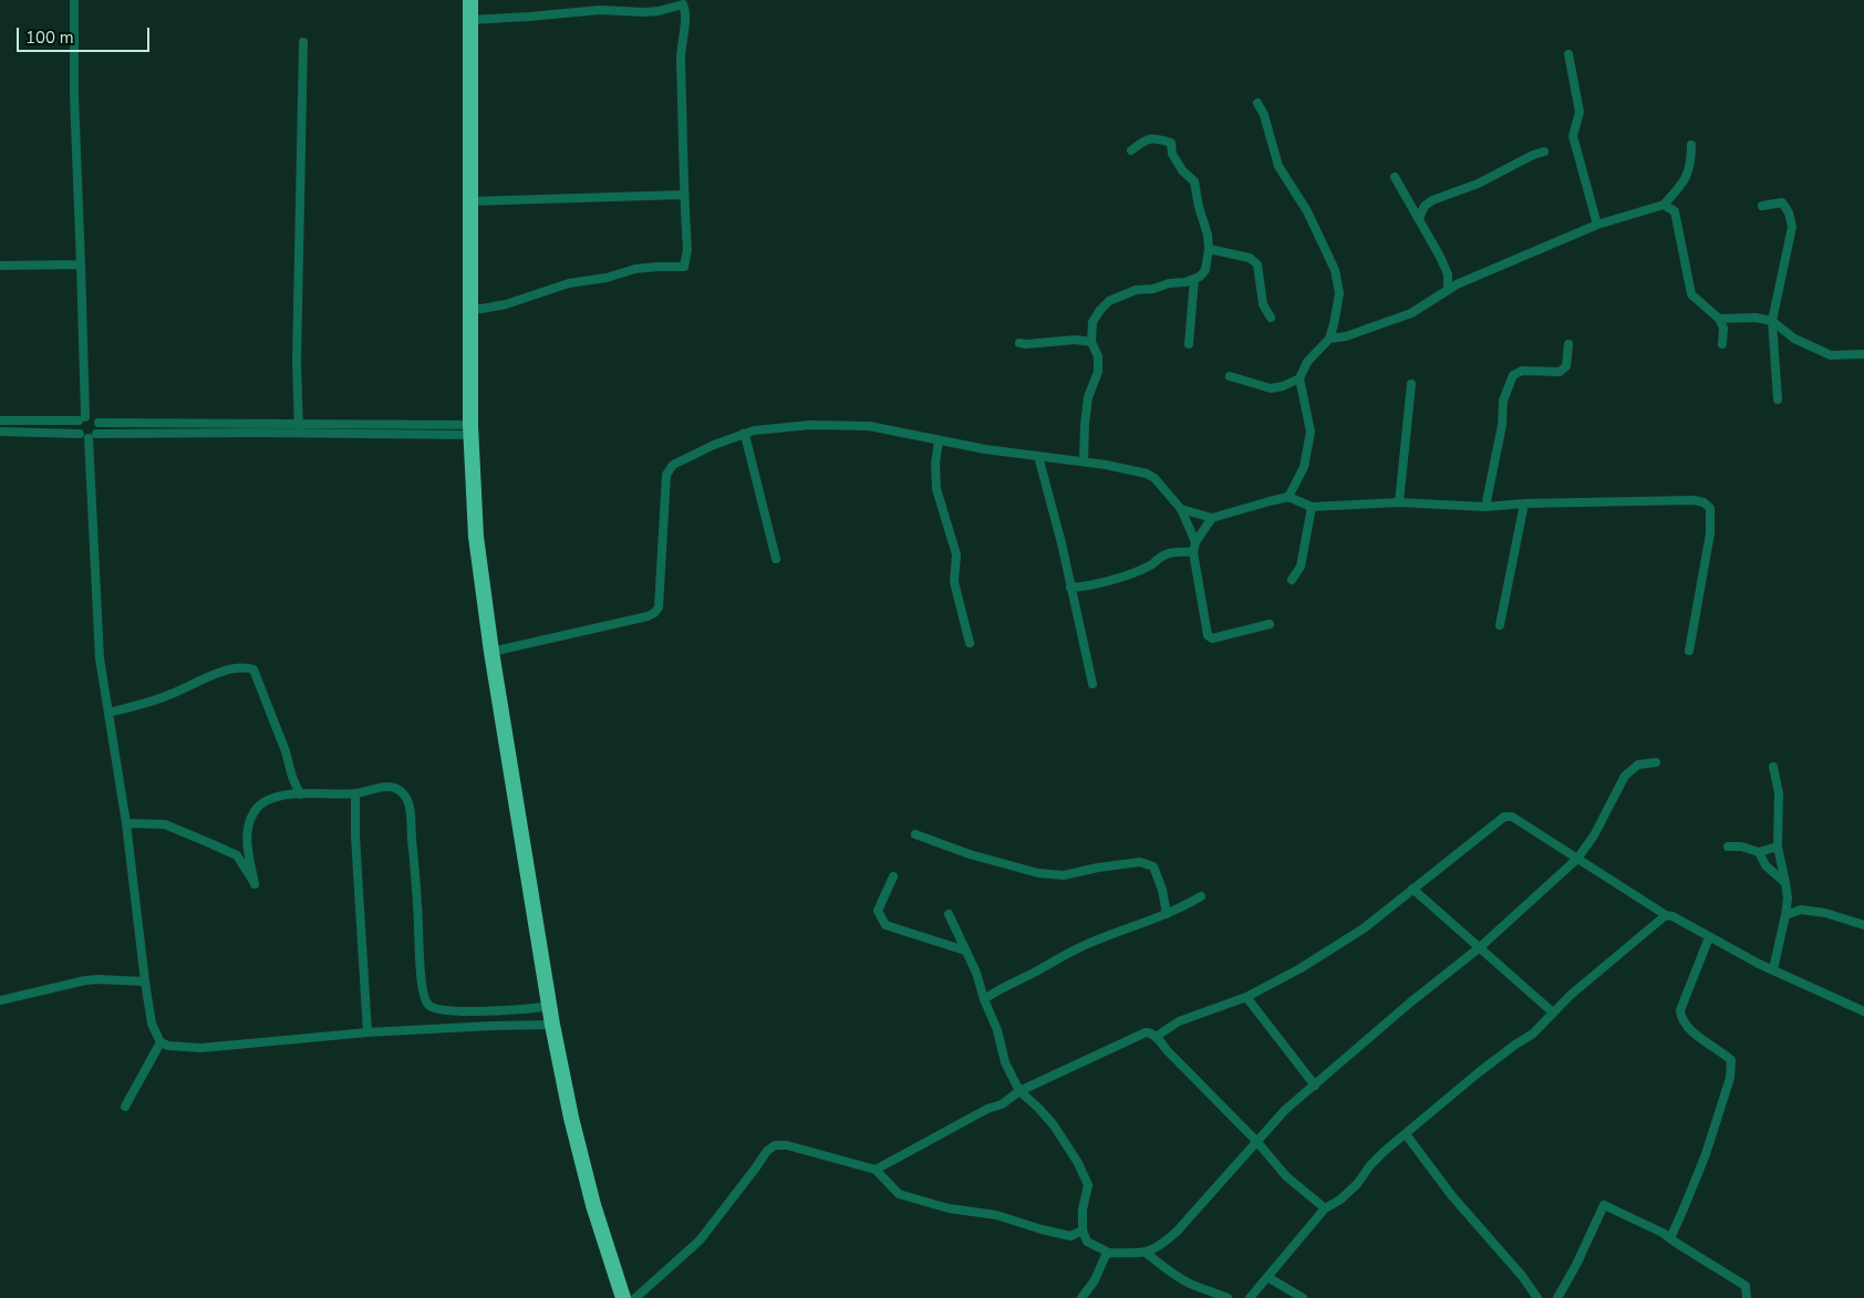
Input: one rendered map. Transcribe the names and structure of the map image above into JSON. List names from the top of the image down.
{
  "scale_bar": "100 m"
}
